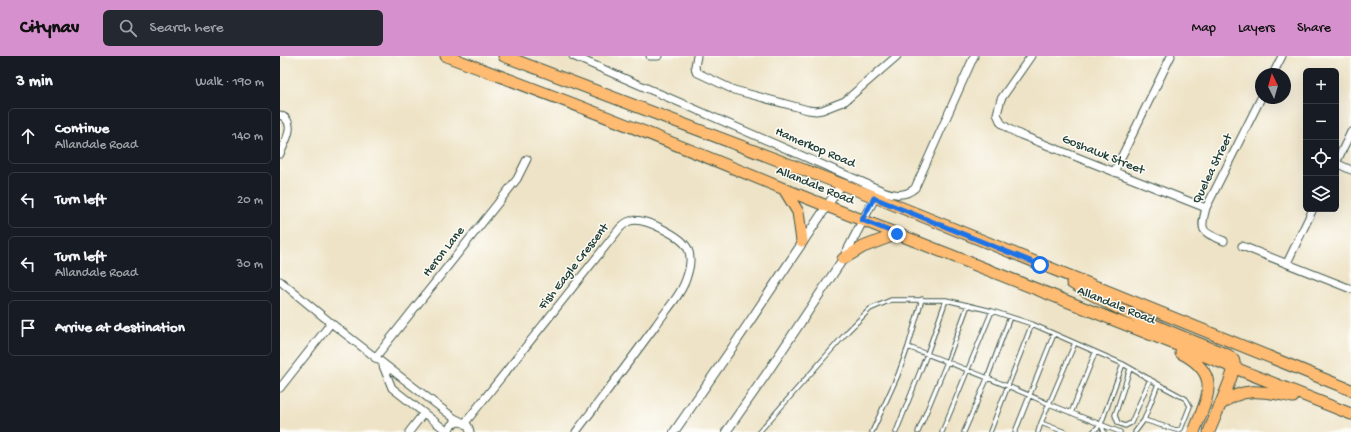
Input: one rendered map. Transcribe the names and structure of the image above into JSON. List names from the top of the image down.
{
  "streets": {
    "main road": ["Allandale Road"],
    "street": [
      "Hamerkop Road",
      "Goshawk Street",
      "Quelea Street",
      "Heron Lane",
      "Fish Eagle Crescent"
    ]
  },
  "crossings": [
    ["Goshawk Street", "Quelea Street"]
  ],
  "north": "top",
  "page": {
    "header": "Citynav",
    "search": "Search here",
    "nav": ["Map", "Layers", "Share"],
    "heading": ["3 min", "Walk · 190 m"],
    "map_buttons": ["+", "−"],
    "list": [
      ["Continue", "Allandale Road", "140 m"],
      ["Turn left", "20 m"],
      ["Turn left", "Allandale Road", "30 m"],
      "Arrive at destination"
    ]
  }
}
